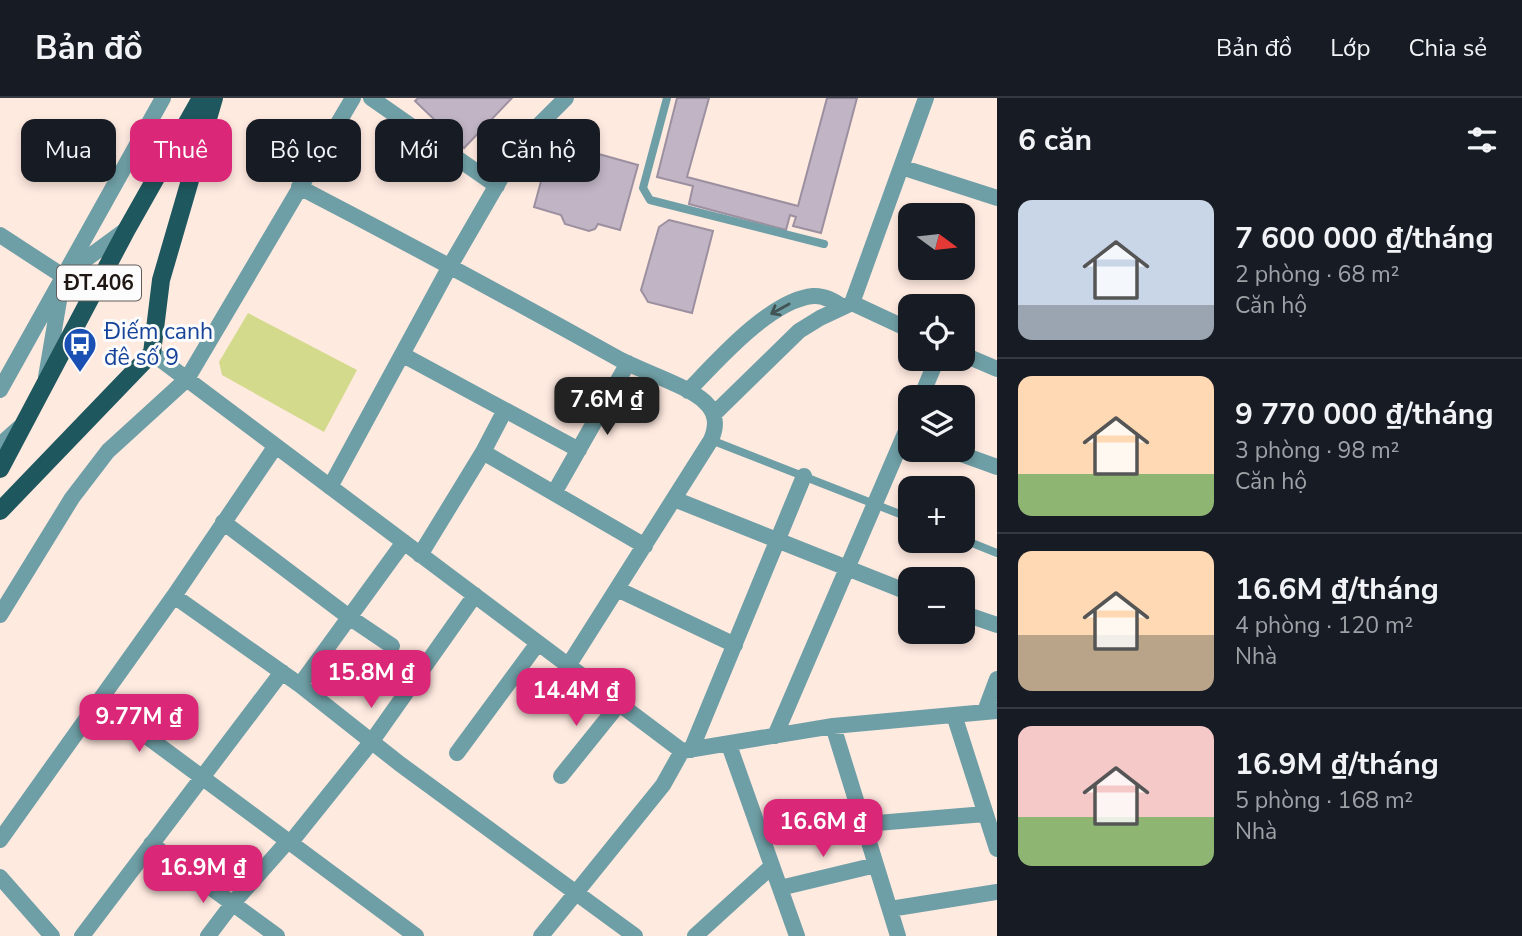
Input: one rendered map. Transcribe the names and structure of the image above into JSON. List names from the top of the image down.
{
  "streets": {
    "main road": ["ĐT.406"]
  },
  "places": {
    "bus stop": ["Điếm canh đê số 9"]
  },
  "north": "right",
  "page": {
    "header": "Bản đồ",
    "nav": ["Bản đồ", "Lớp", "Chia sẻ"],
    "heading": "6 căn",
    "chip": [
      "Mua",
      "Thuê",
      "Bộ lọc",
      "Mới",
      "Căn hộ"
    ],
    "list": [
      {
        "name": "7 600 000 ₫/tháng",
        "note": "2 phòng · 68 m² · Căn hộ"
      },
      {
        "name": "9 770 000 ₫/tháng",
        "note": "3 phòng · 98 m² · Căn hộ"
      },
      {
        "name": "16.6M ₫/tháng",
        "note": "4 phòng · 120 m² · Nhà"
      },
      {
        "name": "16.9M ₫/tháng",
        "note": "5 phòng · 168 m² · Nhà"
      }
    ],
    "map_buttons": ["+", "−"],
    "price": [
      "7.6M ₫",
      "15.8M ₫",
      "14.4M ₫",
      "9.77M ₫",
      "16.6M ₫",
      "16.9M ₫"
    ]
  }
}
